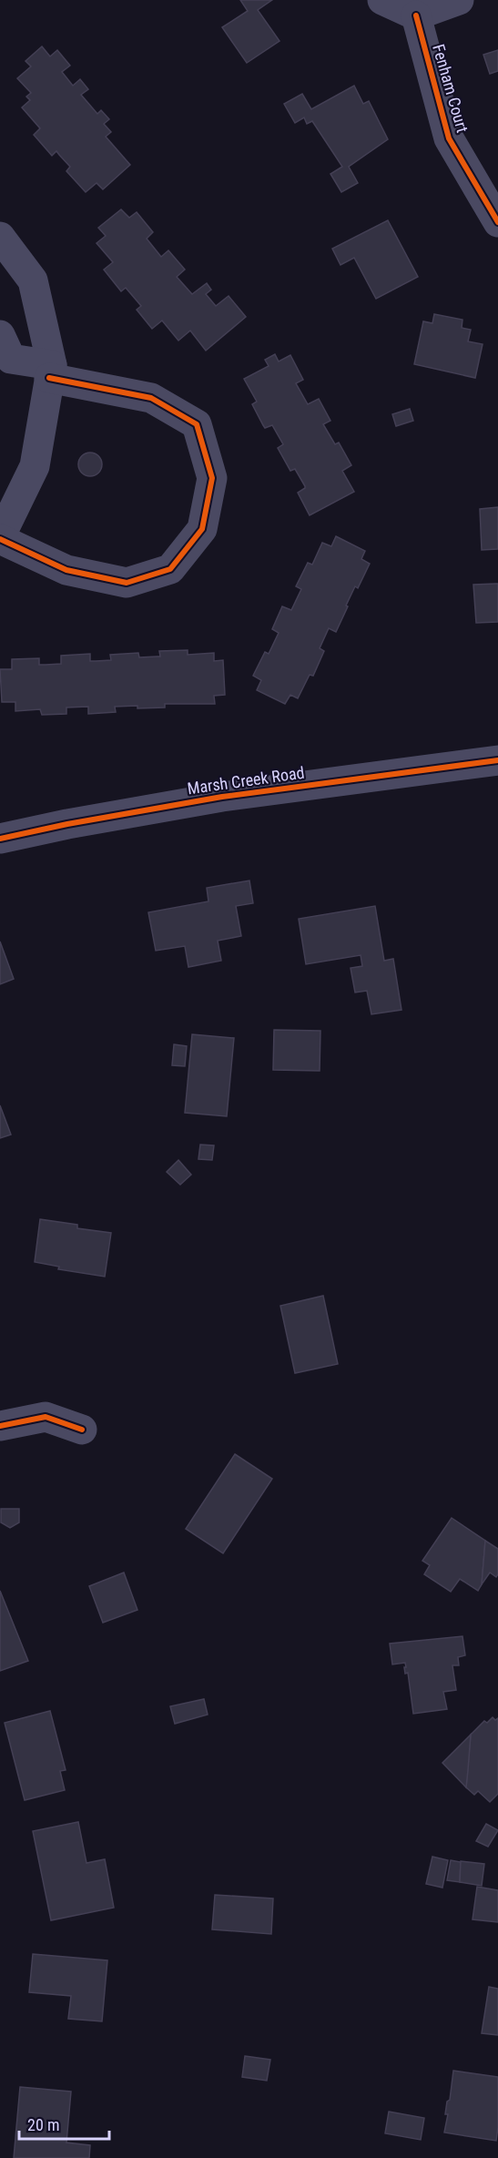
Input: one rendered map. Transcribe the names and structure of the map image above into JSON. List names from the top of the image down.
{
  "streets": {
    "street": ["Fenham Court", "Marsh Creek Road"]
  },
  "scale_bar": "20 m"
}
